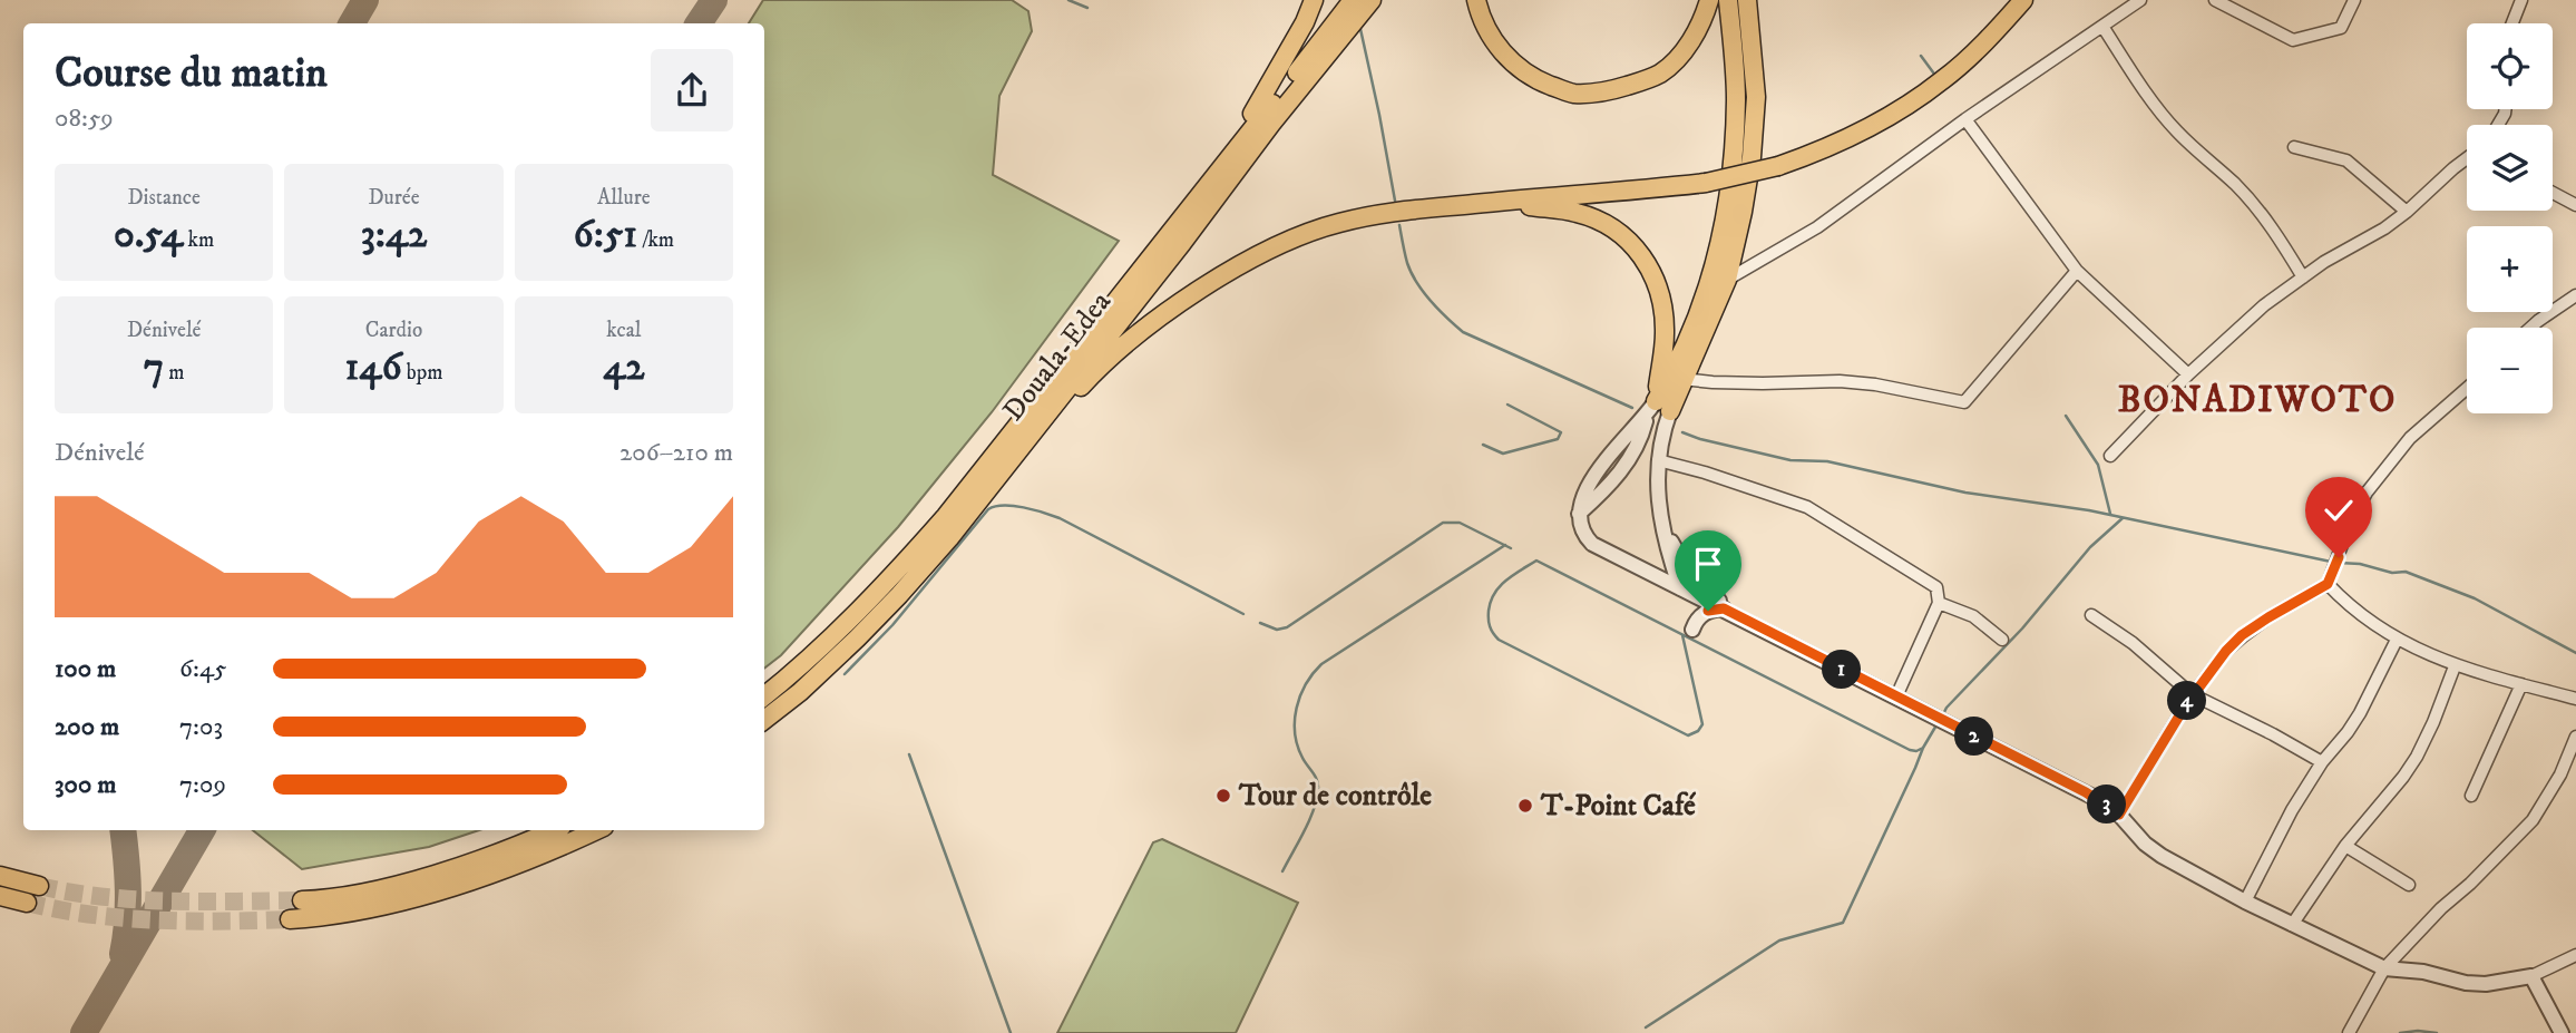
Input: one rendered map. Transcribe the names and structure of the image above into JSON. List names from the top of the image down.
{
  "streets": {
    "highway": ["Douala-Edea"]
  },
  "districts": ["BONADIWOTO"],
  "places": ["Tour de contrôle", "T-Point Café"],
  "page": {
    "map_buttons": ["+", "−"],
    "heading": ["Course du matin", "08:59"],
    "stats": [
      ["Distance", "0.54 km"],
      ["Durée", "3:42"],
      ["Allure", "6:51 /km"],
      ["Dénivelé", "7 m"],
      ["Cardio", "146 bpm"],
      ["kcal", "42"]
    ],
    "chart": ["Dénivelé", "206–210 m"],
    "list": [
      {
        "name": "100 m",
        "note": "6:45"
      },
      {
        "name": "200 m",
        "note": "7:03"
      },
      {
        "name": "300 m",
        "note": "7:09"
      }
    ],
    "pins": [
      "1",
      "4",
      "2",
      "3"
    ]
  }
}
